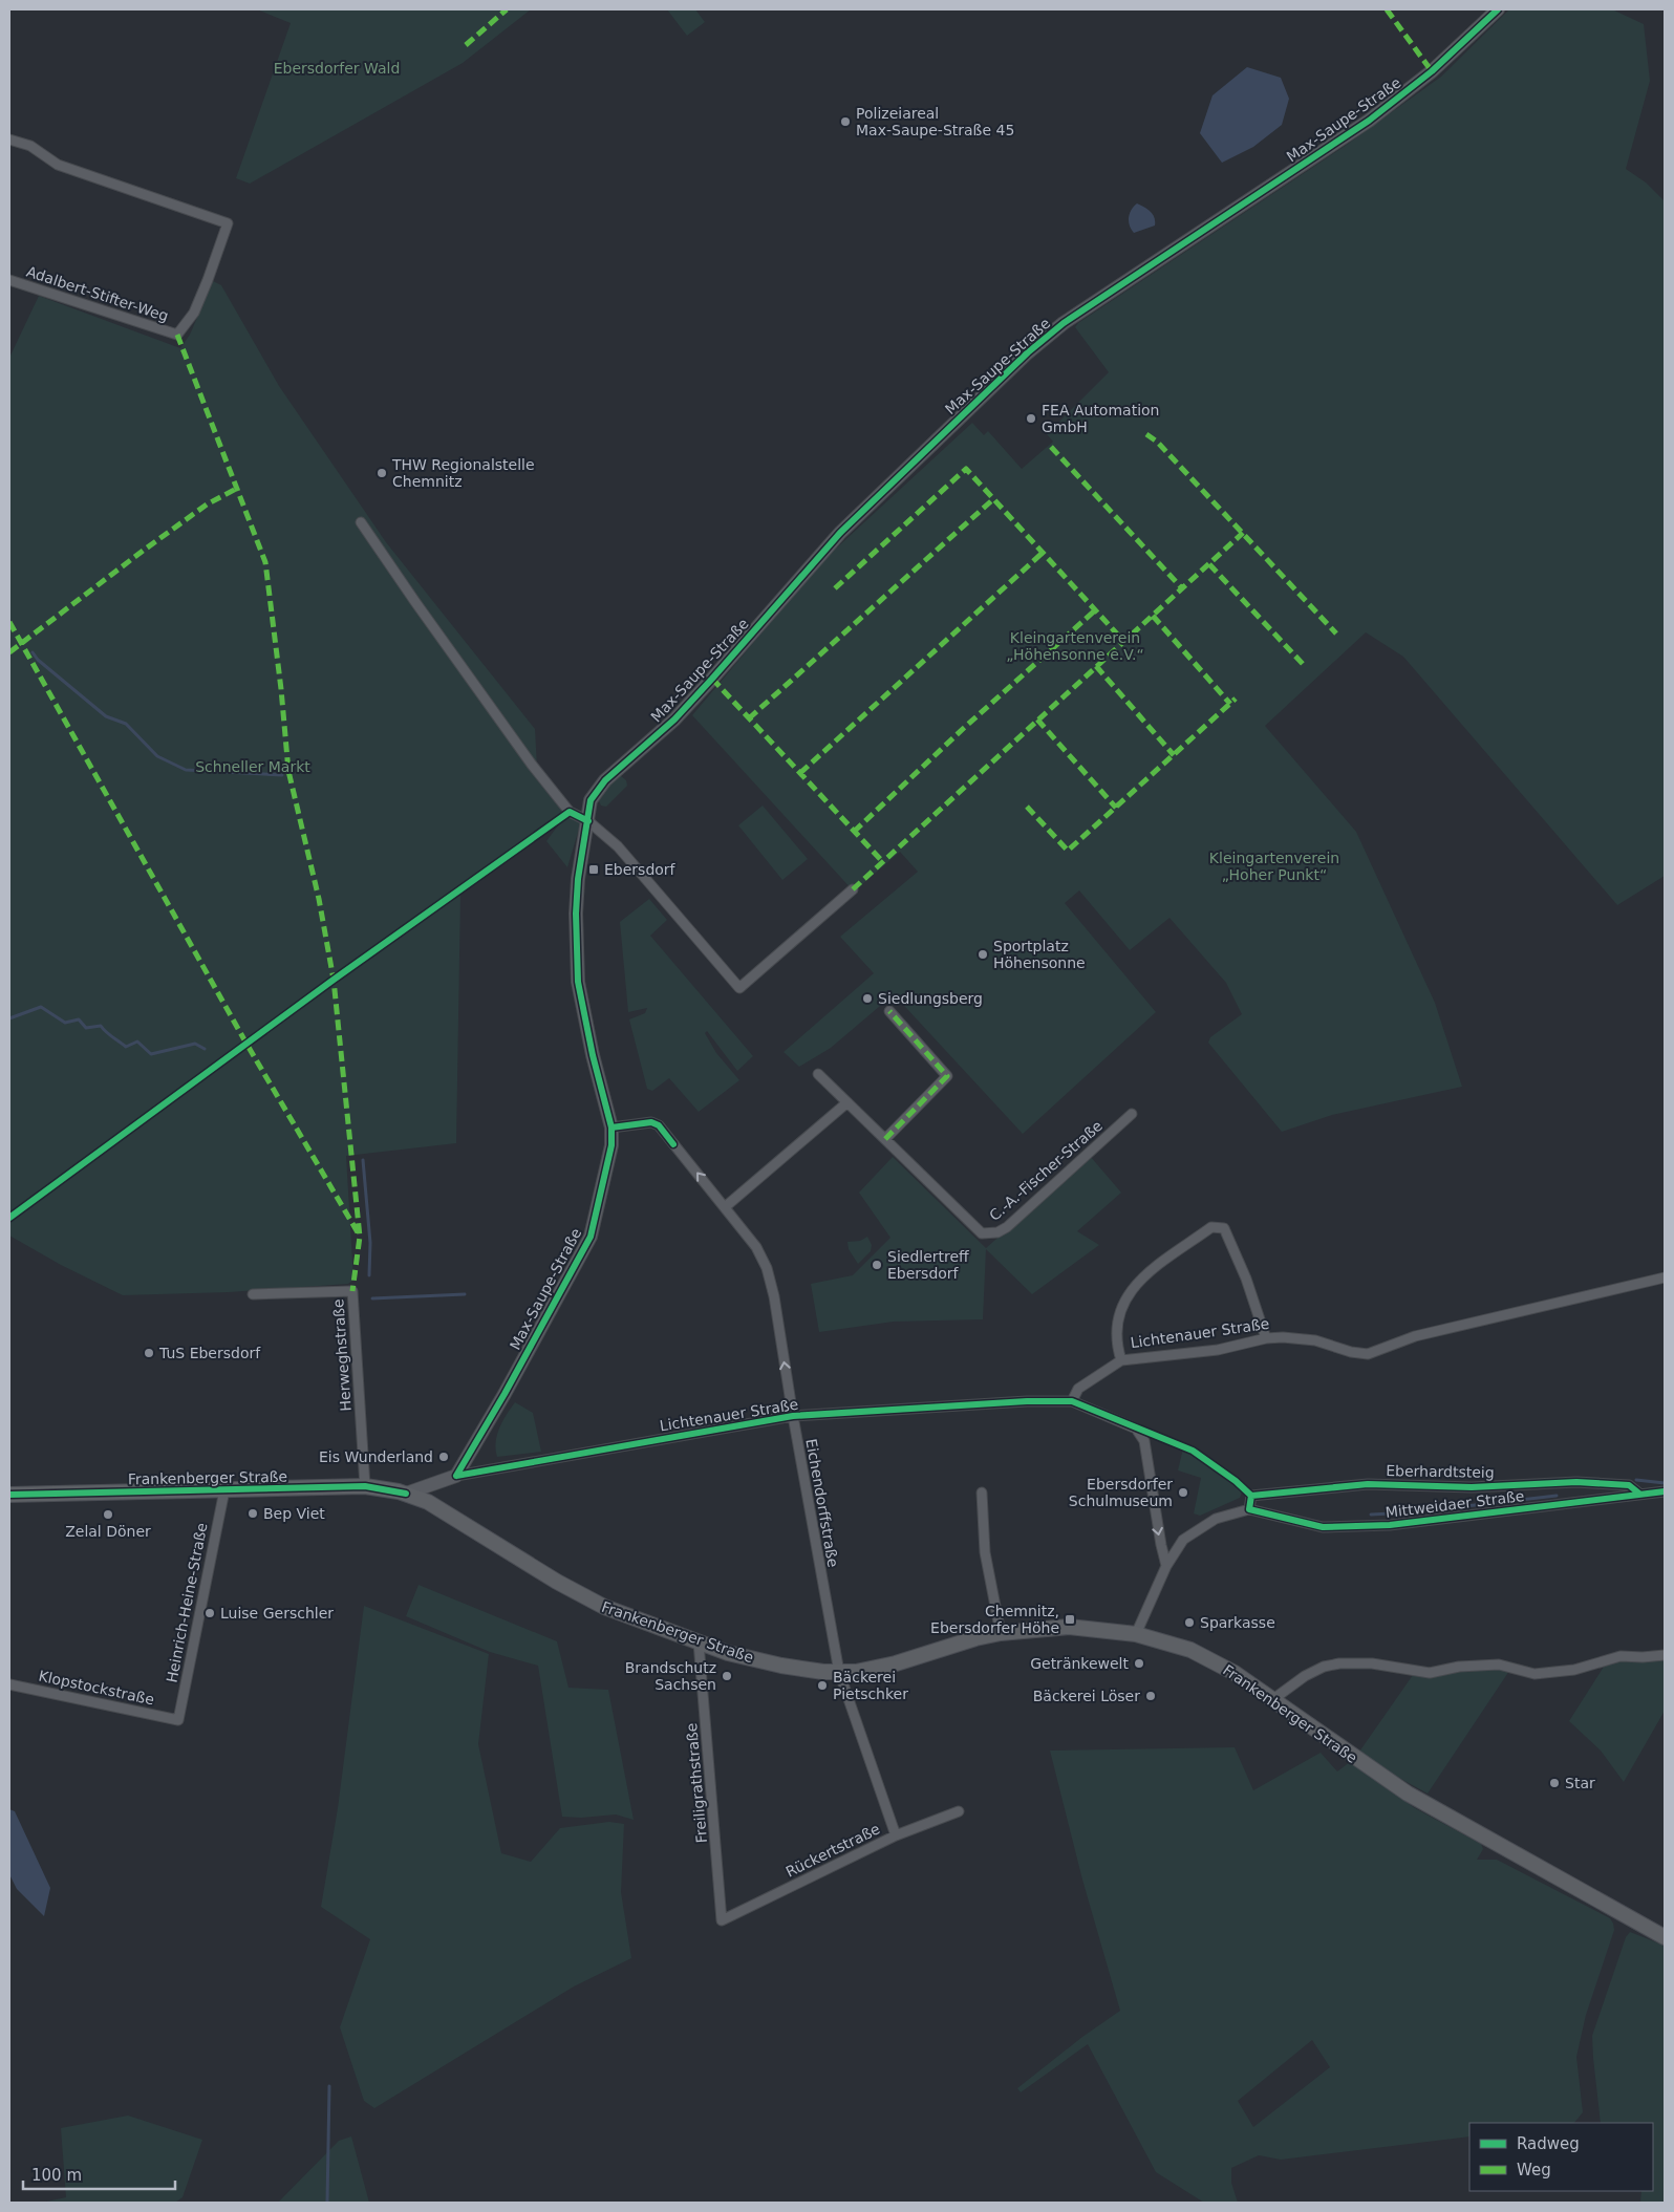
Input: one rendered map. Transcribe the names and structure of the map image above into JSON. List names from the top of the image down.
{
  "streets": {
    "main road": ["Frankenberger Straße"],
    "street": [
      "Max-Saupe-Straße",
      "Adalbert-Stifter-Weg",
      "C.-A.-Fischer-Straße",
      "Lichtenauer Straße",
      "Herweghstraße",
      "Eberhardtsteig",
      "Eichendorffstraße",
      "Mittweidaer Straße",
      "Heinrich-Heine-Straße",
      "Klopstockstraße",
      "Freiligrathstraße",
      "Rückertstraße"
    ]
  },
  "crossings": [
    ["Max-Saupe-Straße", "Lichtenauer Straße"],
    ["Max-Saupe-Straße", "Eichendorffstraße"],
    ["Lichtenauer Straße", "Frankenberger Straße"],
    ["Lichtenauer Straße", "Eichendorffstraße"],
    ["Herweghstraße", "Frankenberger Straße"],
    ["Eberhardtsteig", "Mittweidaer Straße"],
    ["Frankenberger Straße", "Eichendorffstraße"],
    ["Frankenberger Straße", "Mittweidaer Straße"],
    ["Frankenberger Straße", "Heinrich-Heine-Straße"],
    ["Frankenberger Straße", "Freiligrathstraße"],
    ["Eichendorffstraße", "Rückertstraße"],
    ["Heinrich-Heine-Straße", "Klopstockstraße"],
    ["Freiligrathstraße", "Rückertstraße"]
  ],
  "one_way": ["Eichendorffstraße"],
  "parks": [
    "Ebersdorfer Wald",
    "Kleingartenverein „Höhensonne e.V.“",
    "Schneller Markt",
    "Kleingartenverein „Hoher Punkt“"
  ],
  "places": {
    "other": [
      "Polizeiareal Max-Saupe-Straße 45",
      "FEA Automation GmbH",
      "THW Regionalstelle Chemnitz",
      "Sportplatz Höhensonne",
      "Siedlungsberg",
      "Siedlertreff Ebersdorf",
      "TuS Ebersdorf",
      "Eis Wunderland",
      "Ebersdorfer Schulmuseum",
      "Bep Viet",
      "Zelal Döner",
      "Luise Gerschler",
      "Sparkasse",
      "Getränkewelt",
      "Brandschutz Sachsen",
      "Bäckerei Pietschker",
      "Bäckerei Löser",
      "Star"
    ],
    "transit": ["Ebersdorf", "Chemnitz, Ebersdorfer Höhe"]
  },
  "legend": ["Radweg", "Weg"],
  "scale_bar": "100 m"
}
